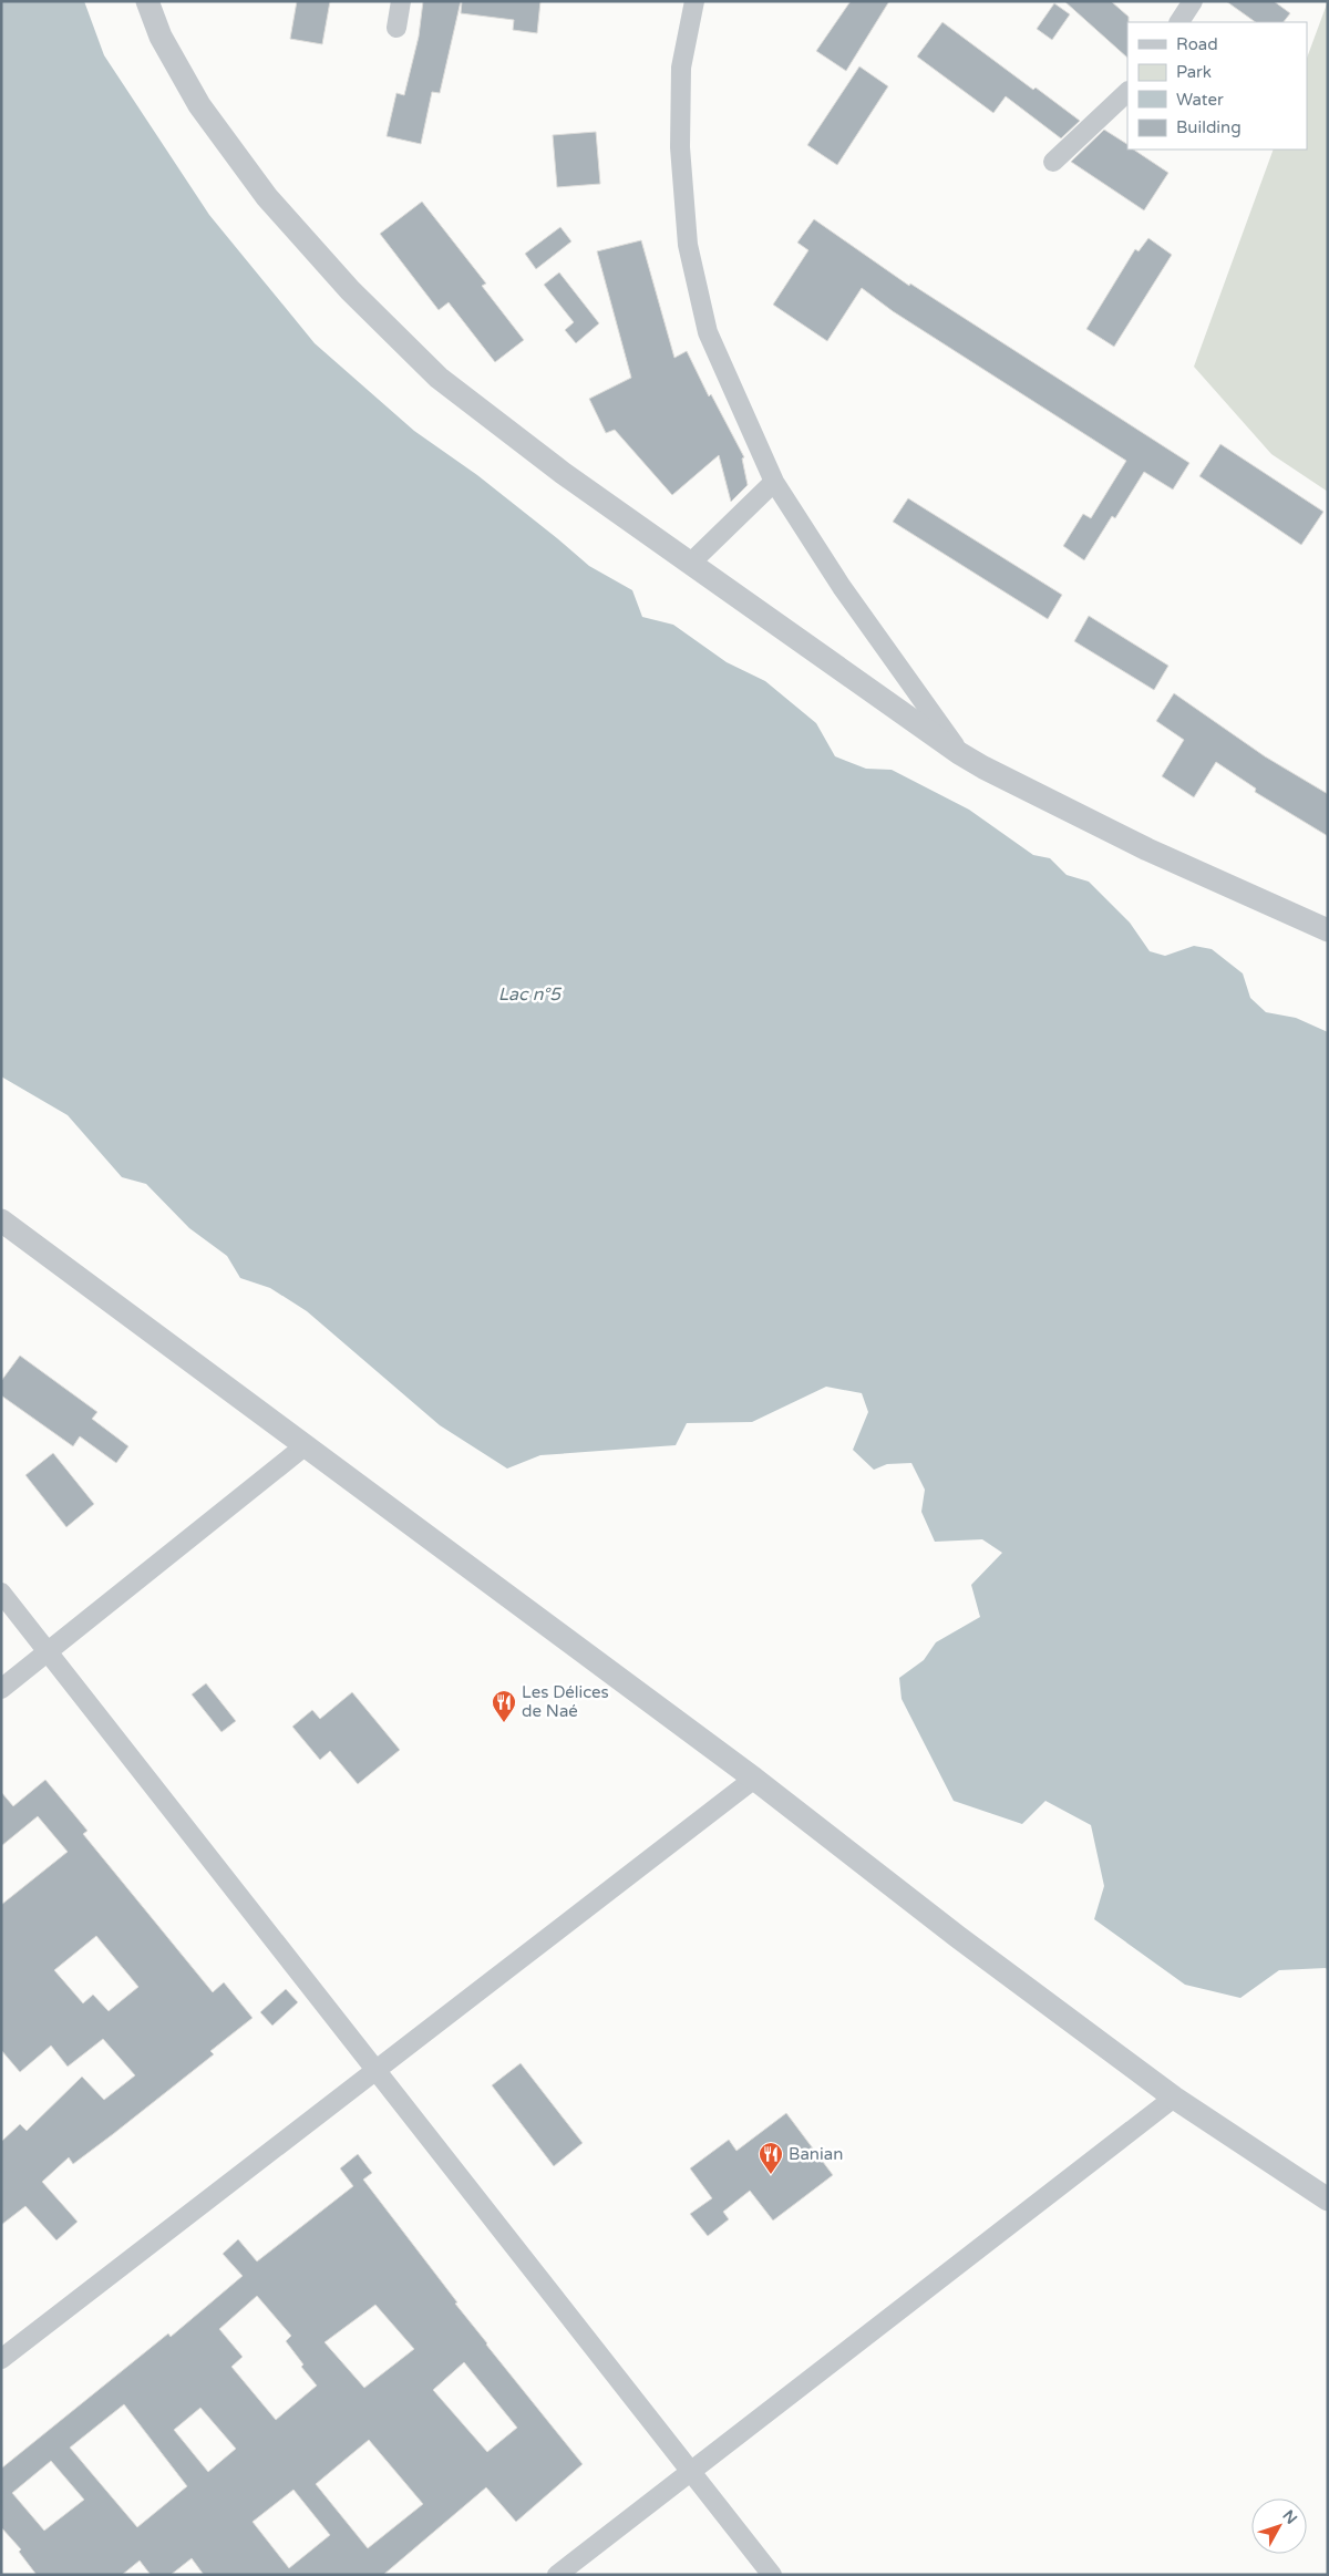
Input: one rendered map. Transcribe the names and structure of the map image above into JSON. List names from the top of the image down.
{
  "water": ["Lac n°5"],
  "places": {
    "restaurant": ["Les Délices de Naé", "Banian"]
  },
  "legend": [
    "Road",
    "Park",
    "Water",
    "Building"
  ],
  "north": "top right"
}
